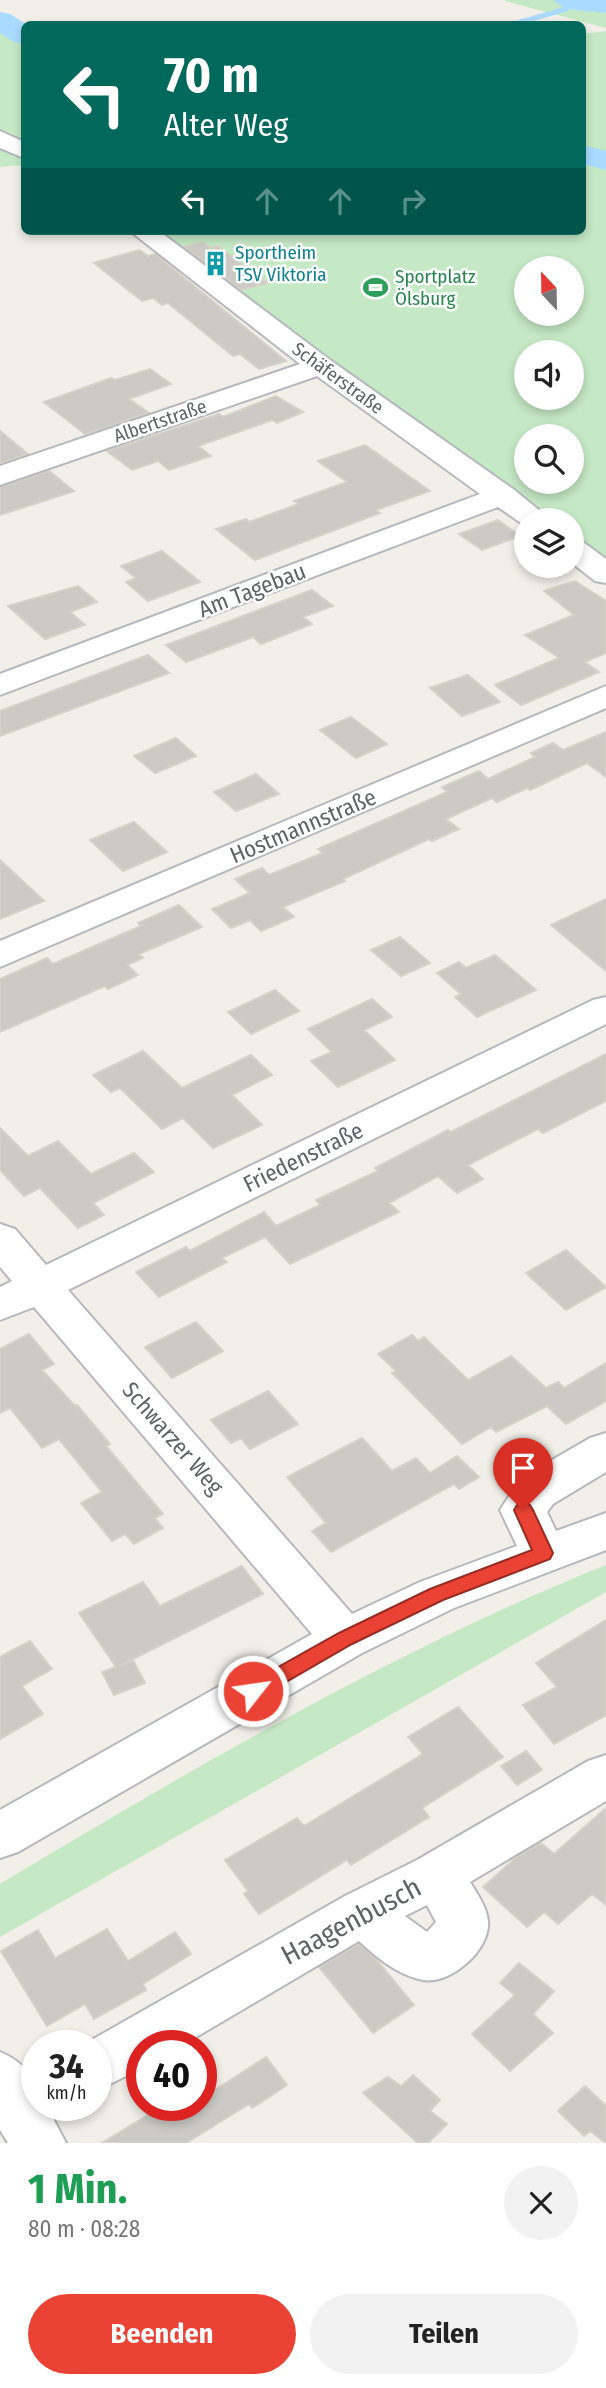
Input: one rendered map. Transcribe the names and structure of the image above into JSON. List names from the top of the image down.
{
  "streets": {
    "street": [
      "Schäferstraße",
      "Albertstraße",
      "Am Tagebau",
      "Hostmannstraße",
      "Friedenstraße",
      "Schwarzer Weg",
      "Haagenbusch"
    ]
  },
  "crossings": [
    ["Schäferstraße", "Albertstraße"],
    ["Schäferstraße", "Am Tagebau"],
    ["Friedenstraße", "Schwarzer Weg"]
  ],
  "places": {
    "building": ["Sportheim TSV Viktoria"],
    "sports": ["Sportplatz Ölsburg"]
  },
  "north": "top",
  "page": {
    "turn": ["70 m", "Alter Weg"],
    "speed": "34 km/h",
    "limit": "40",
    "heading": ["1 Min.", "80 m · 08:28"],
    "buttons": ["Beenden", "Teilen"]
  }
}
